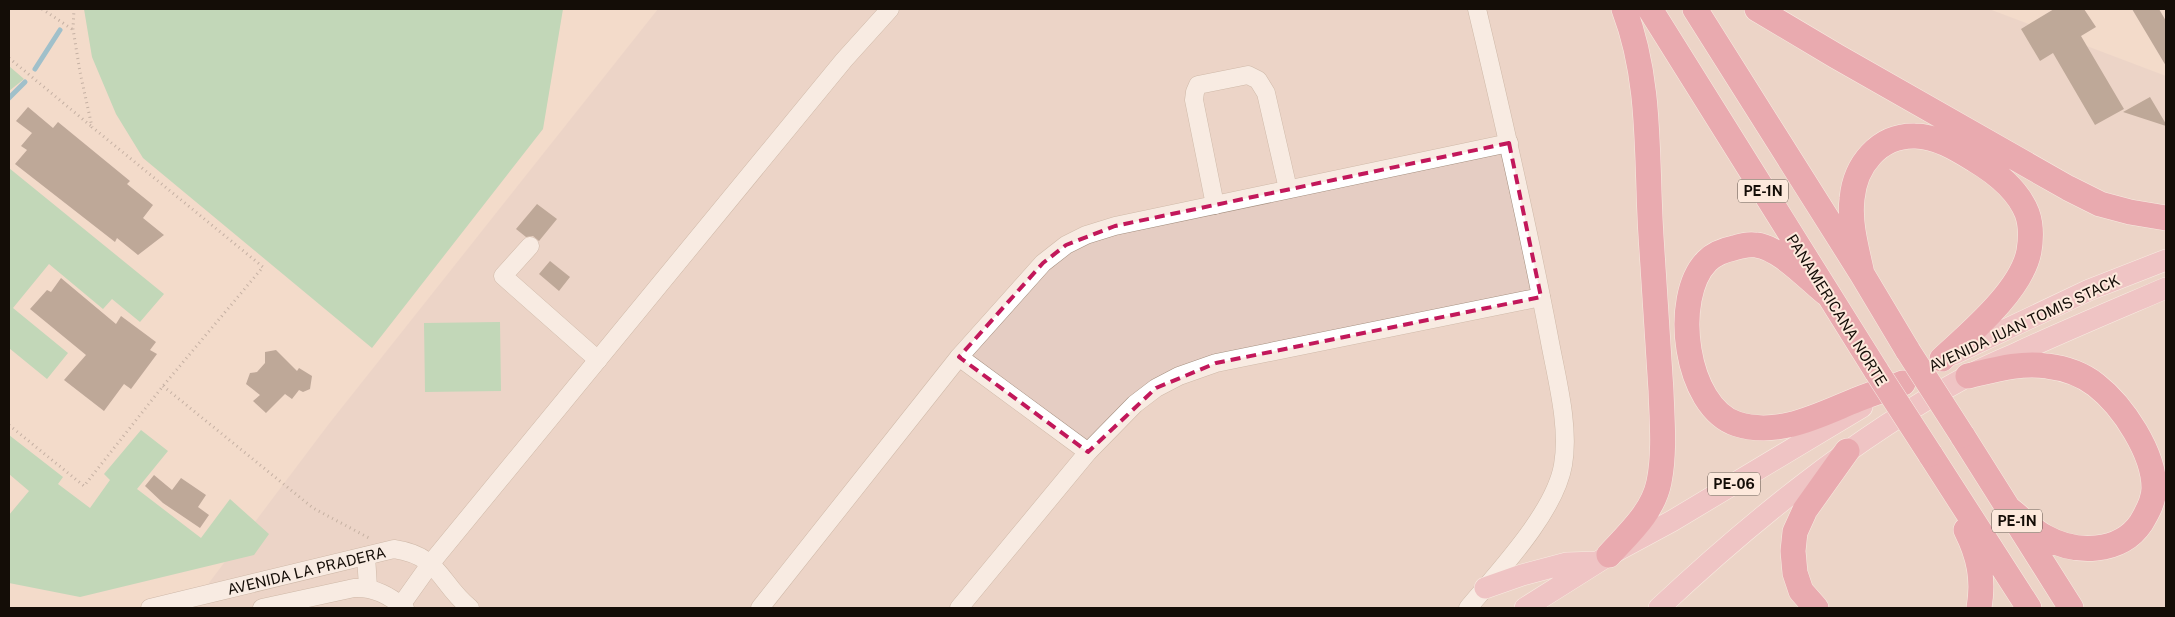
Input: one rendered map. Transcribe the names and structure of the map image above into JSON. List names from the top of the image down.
{
  "streets": {
    "highway": ["PE-1N", "PANAMERICANA NORTE"],
    "main road": ["AVENIDA JUAN TOMIS STACK", "PE-06"],
    "street": ["AVENIDA LA PRADERA"]
  }
}
